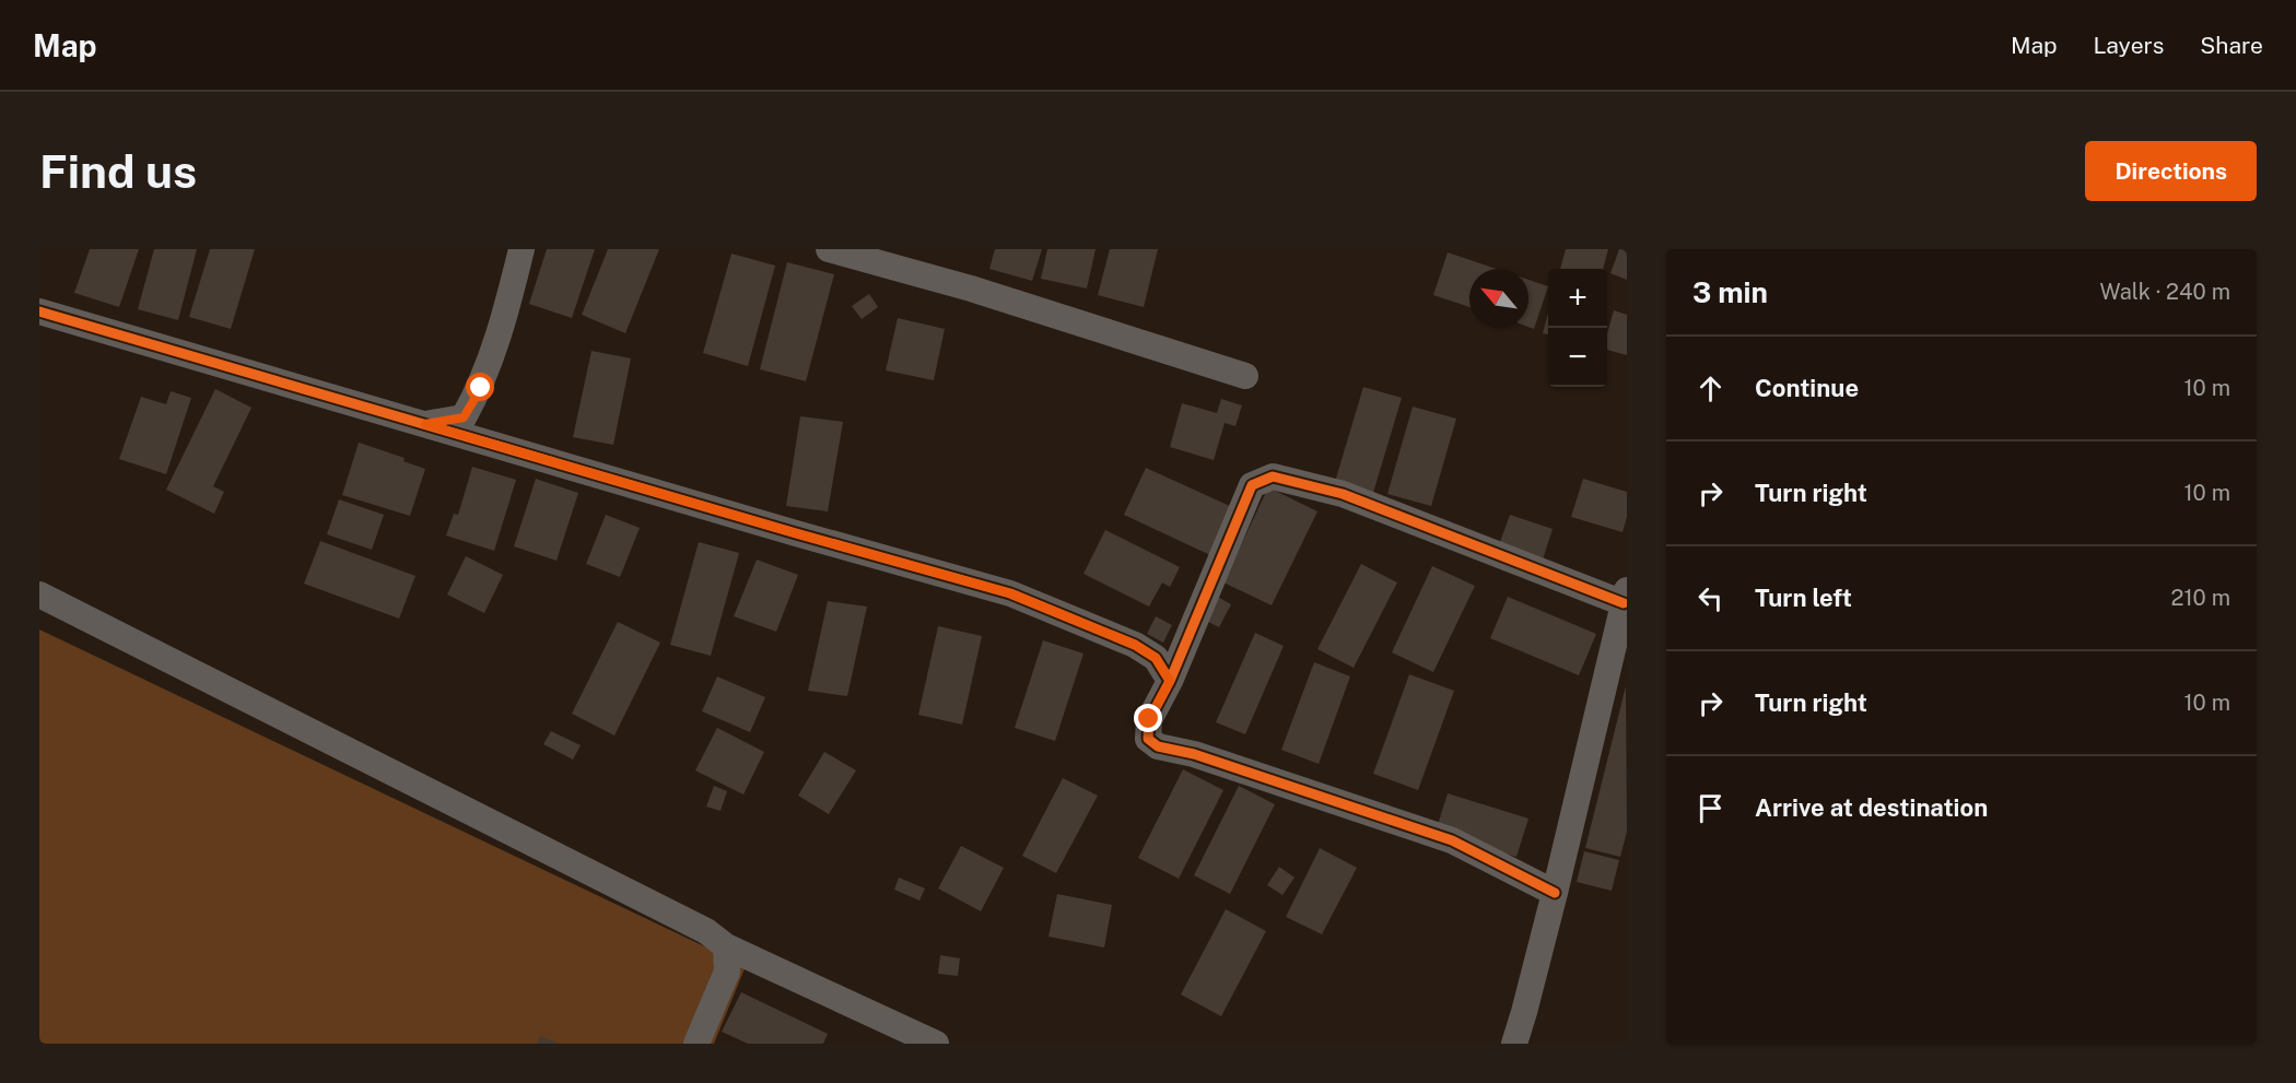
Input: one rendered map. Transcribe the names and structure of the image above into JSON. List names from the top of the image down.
{
  "north": "top left",
  "page": {
    "header": "Map",
    "nav": ["Map", "Layers", "Share"],
    "buttons": "Directions",
    "title": "Find us",
    "heading": ["3 min", "Walk · 240 m"],
    "map_buttons": ["+", "−"],
    "list": [
      ["Continue", "10 m"],
      ["Turn right", "10 m"],
      ["Turn left", "210 m"],
      ["Turn right", "10 m"],
      "Arrive at destination"
    ]
  }
}
